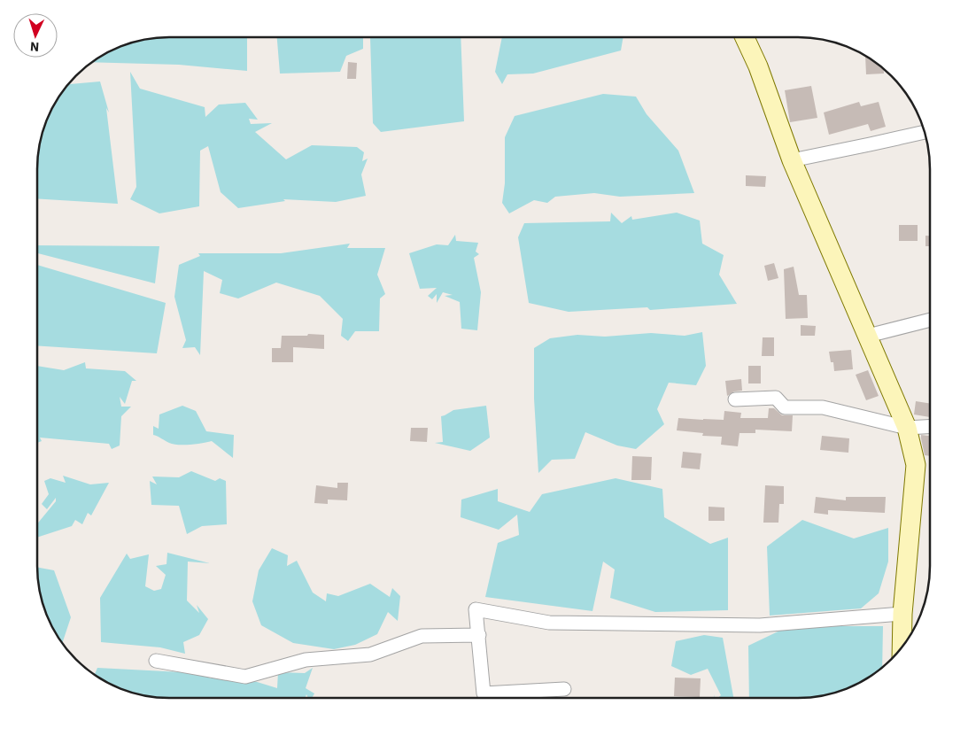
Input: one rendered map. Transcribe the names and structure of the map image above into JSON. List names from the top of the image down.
{
  "north": "bottom"
}
